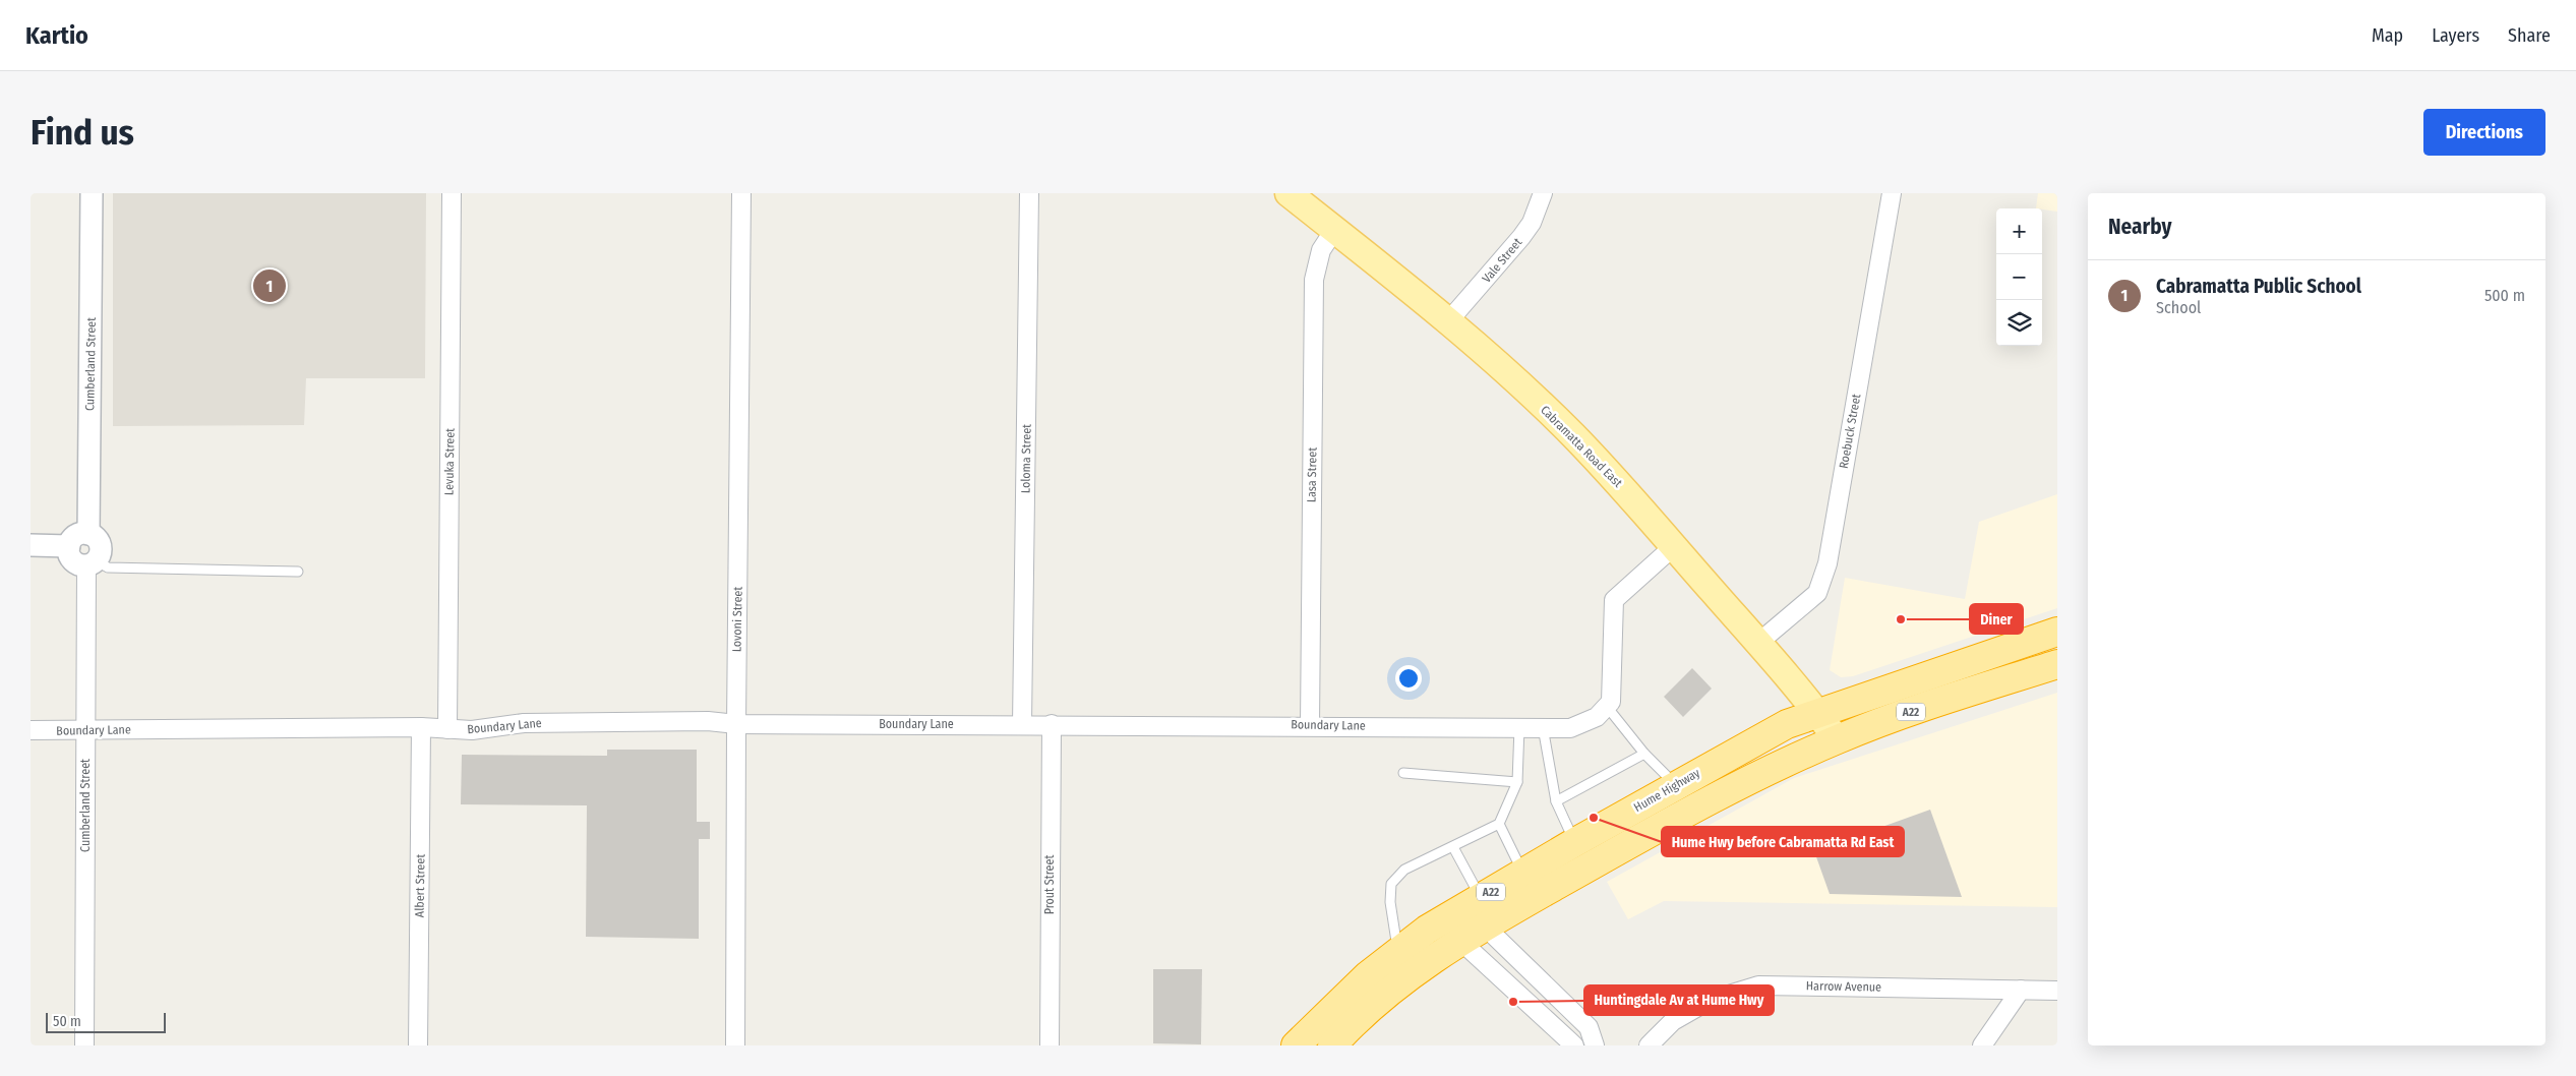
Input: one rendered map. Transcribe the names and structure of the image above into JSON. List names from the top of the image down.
{
  "streets": {
    "highway": ["A22", "Hume Highway"],
    "main road": ["Cabramatta Road East"],
    "street": [
      "Vale Street",
      "Cumberland Street",
      "Roebuck Street",
      "Loloma Street",
      "Levuka Street",
      "Lasa Street",
      "Lovoni Street",
      "Boundary Lane",
      "Prout Street",
      "Albert Street",
      "Harrow Avenue"
    ]
  },
  "crossings": [
    ["Vale Street", "Cabramatta Road East"],
    ["Cumberland Street", "Boundary Lane"],
    ["Roebuck Street", "Cabramatta Road East"],
    ["Cabramatta Road East", "Lasa Street"],
    ["Cabramatta Road East", "A22"],
    ["Cabramatta Road East", "Hume Highway"],
    ["Loloma Street", "Boundary Lane"],
    ["Levuka Street", "Boundary Lane"],
    ["Lasa Street", "Boundary Lane"],
    ["Lovoni Street", "Boundary Lane"],
    ["Boundary Lane", "Prout Street"],
    ["Boundary Lane", "Albert Street"]
  ],
  "places": ["Diner", "Hume Hwy before Cabramatta Rd East", "Huntingdale Av at Hume Hwy"],
  "scale_bar": "50 m",
  "page": {
    "header": "Kartio",
    "nav": ["Map", "Layers", "Share"],
    "buttons": "Directions",
    "title": "Find us",
    "heading": "Nearby",
    "map_buttons": ["+", "−"],
    "list": [
      {
        "mark": "1",
        "name": "Cabramatta Public School",
        "note": "School",
        "value": "500 m"
      }
    ],
    "pins": "1",
    "scale": "50 m"
  }
}
